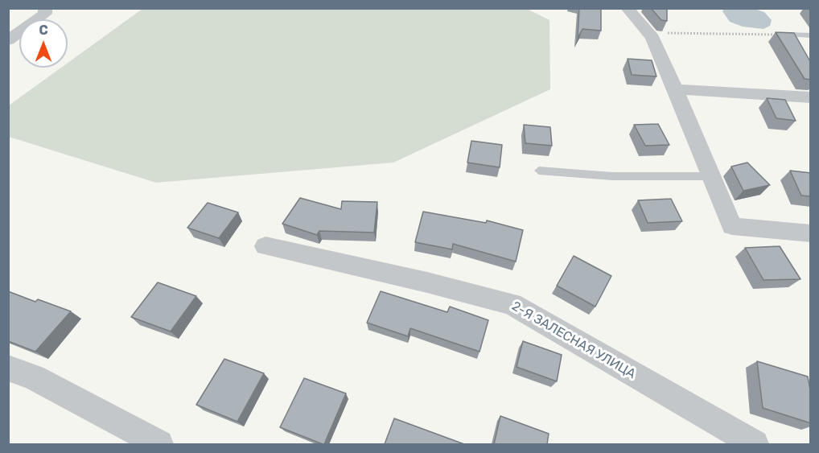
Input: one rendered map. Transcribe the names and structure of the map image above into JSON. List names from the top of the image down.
{
  "streets": {
    "street": ["2-Я ЗАЛЕСНАЯ УЛИЦА"]
  },
  "north": "top"
}
